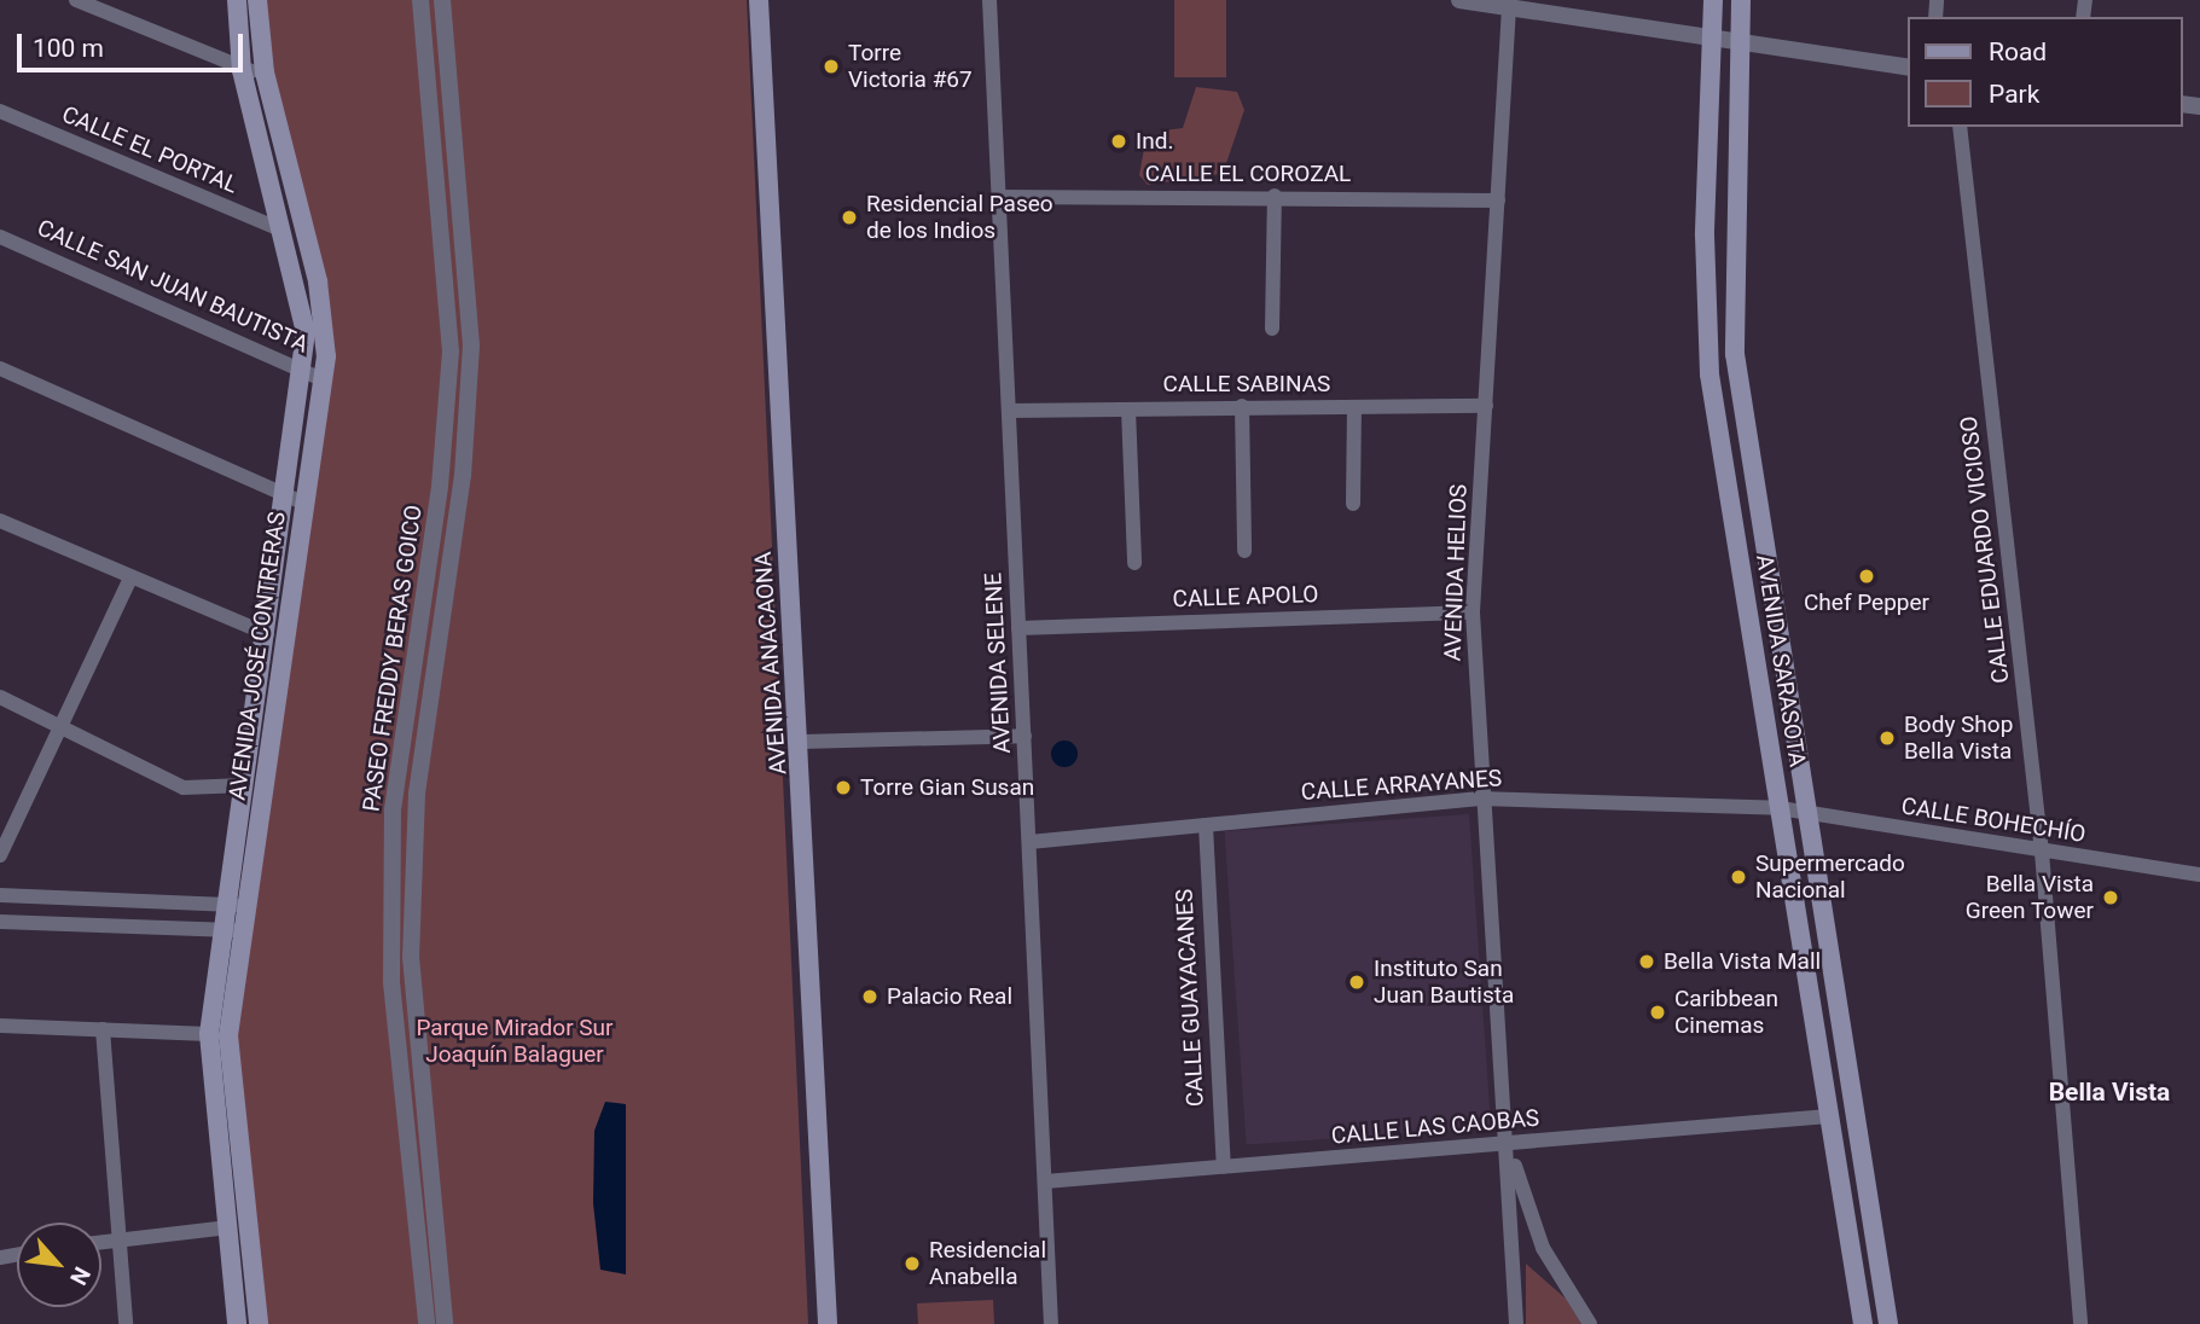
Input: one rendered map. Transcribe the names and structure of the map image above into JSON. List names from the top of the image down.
{
  "streets": {
    "main road": ["AVENIDA JOSÉ CONTRERAS", "AVENIDA SARASOTA", "AVENIDA ANACAONA"],
    "street": [
      "CALLE EL PORTAL",
      "CALLE EL COROZAL",
      "CALLE SAN JUAN BAUTISTA",
      "CALLE SABINAS",
      "CALLE EDUARDO VICIOSO",
      "AVENIDA HELIOS",
      "CALLE APOLO",
      "PASEO FREDDY BERAS GOICO",
      "AVENIDA SELENE",
      "CALLE ARRAYANES",
      "CALLE BOHECHÍO",
      "CALLE GUAYACANES",
      "CALLE LAS CAOBAS"
    ]
  },
  "crossings": [
    ["CALLE EL PORTAL", "AVENIDA JOSÉ CONTRERAS"],
    ["CALLE EL COROZAL", "AVENIDA HELIOS"],
    ["CALLE EL COROZAL", "AVENIDA SELENE"],
    ["CALLE SAN JUAN BAUTISTA", "AVENIDA JOSÉ CONTRERAS"],
    ["CALLE SABINAS", "AVENIDA HELIOS"],
    ["CALLE SABINAS", "AVENIDA SELENE"],
    ["CALLE EDUARDO VICIOSO", "CALLE BOHECHÍO"],
    ["AVENIDA HELIOS", "CALLE APOLO"],
    ["AVENIDA HELIOS", "CALLE ARRAYANES"],
    ["AVENIDA HELIOS", "CALLE LAS CAOBAS"],
    ["CALLE APOLO", "AVENIDA SELENE"],
    ["AVENIDA SARASOTA", "CALLE ARRAYANES"],
    ["AVENIDA SARASOTA", "CALLE BOHECHÍO"],
    ["AVENIDA SARASOTA", "CALLE LAS CAOBAS"],
    ["AVENIDA SELENE", "CALLE ARRAYANES"],
    ["AVENIDA SELENE", "CALLE LAS CAOBAS"],
    ["CALLE ARRAYANES", "CALLE BOHECHÍO"],
    ["CALLE ARRAYANES", "CALLE GUAYACANES"],
    ["CALLE GUAYACANES", "CALLE LAS CAOBAS"]
  ],
  "districts": ["Bella Vista"],
  "parks": ["Parque Mirador Sur Joaquín Balaguer"],
  "places": [
    "Torre Victoria #67",
    "Ind.",
    "Residencial Paseo de los Indios",
    "Chef Pepper",
    "Body Shop Bella Vista",
    "Torre Gian Susan",
    "Supermercado Nacional",
    "Bella Vista Green Tower",
    "Bella Vista Mall",
    "Instituto San Juan Bautista",
    "Palacio Real",
    "Caribbean Cinemas",
    "Residencial Anabella"
  ],
  "legend": ["Road", "Park"],
  "scale_bar": "100 m",
  "north": "bottom right"
}
